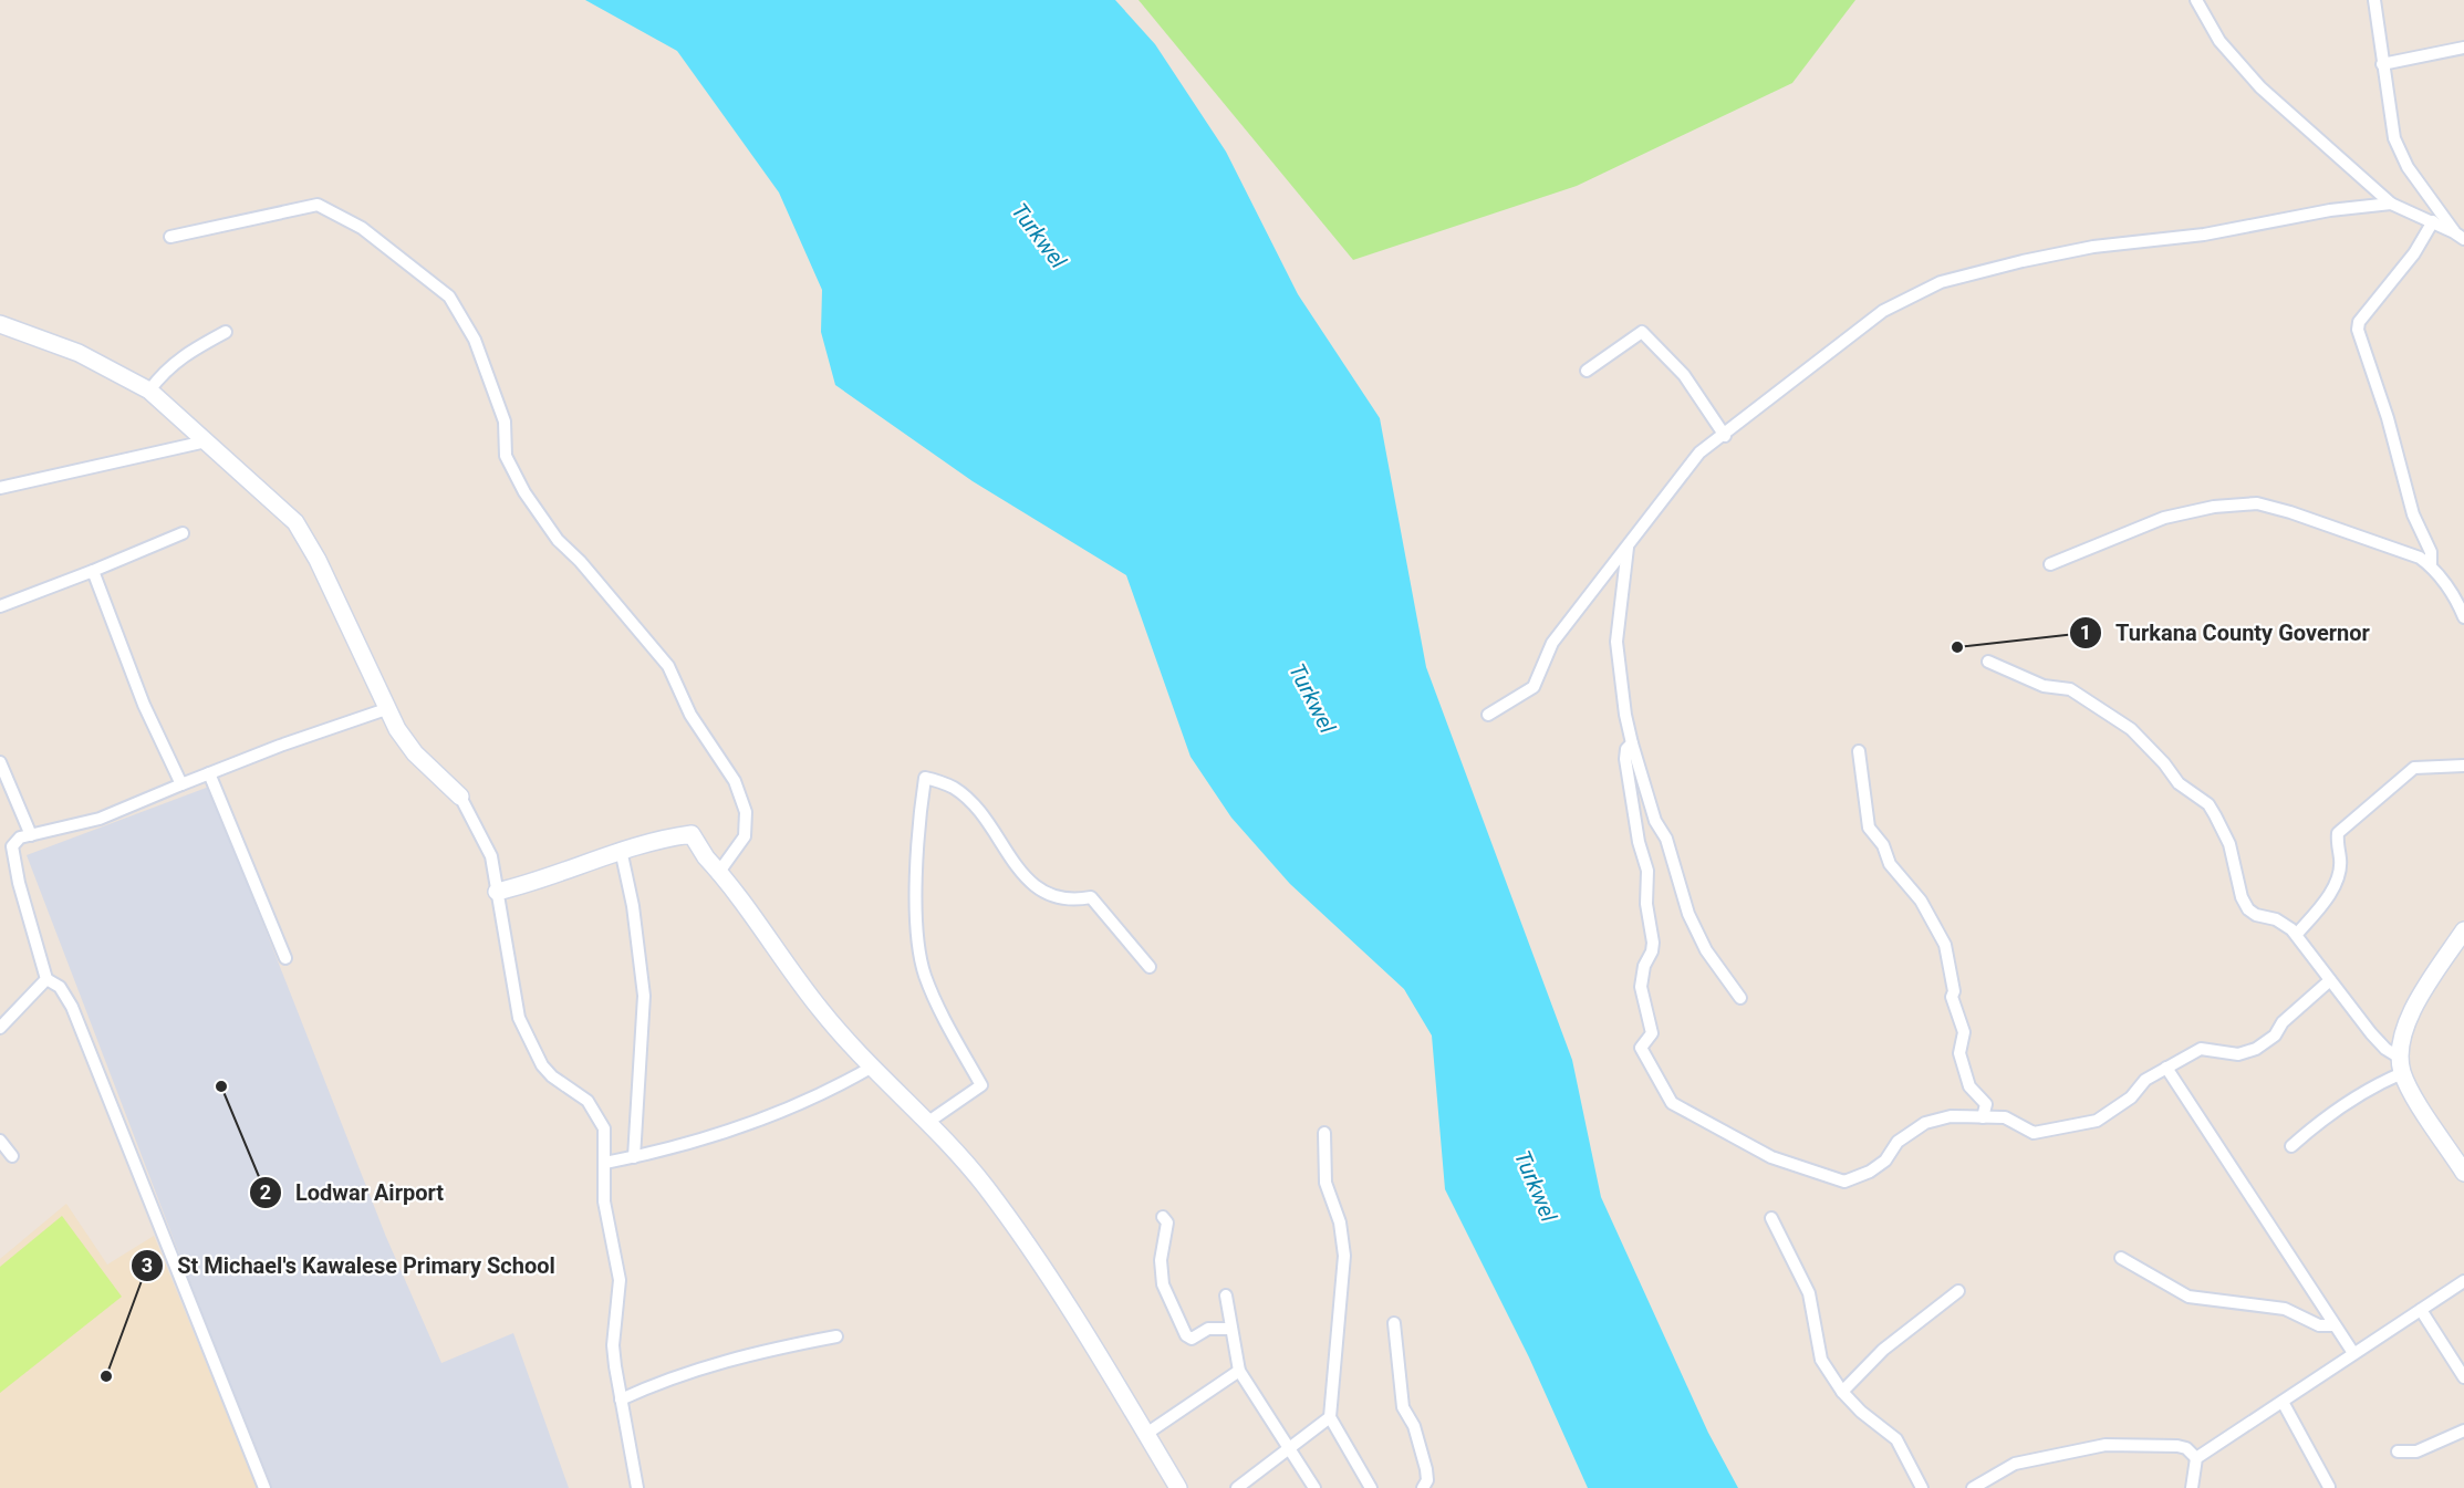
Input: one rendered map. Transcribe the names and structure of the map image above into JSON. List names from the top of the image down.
{
  "water": ["Turkwel"],
  "places": ["Turkana County Governor", "Lodwar Airport", "St Michael's Kawalese Primary School"]
}
